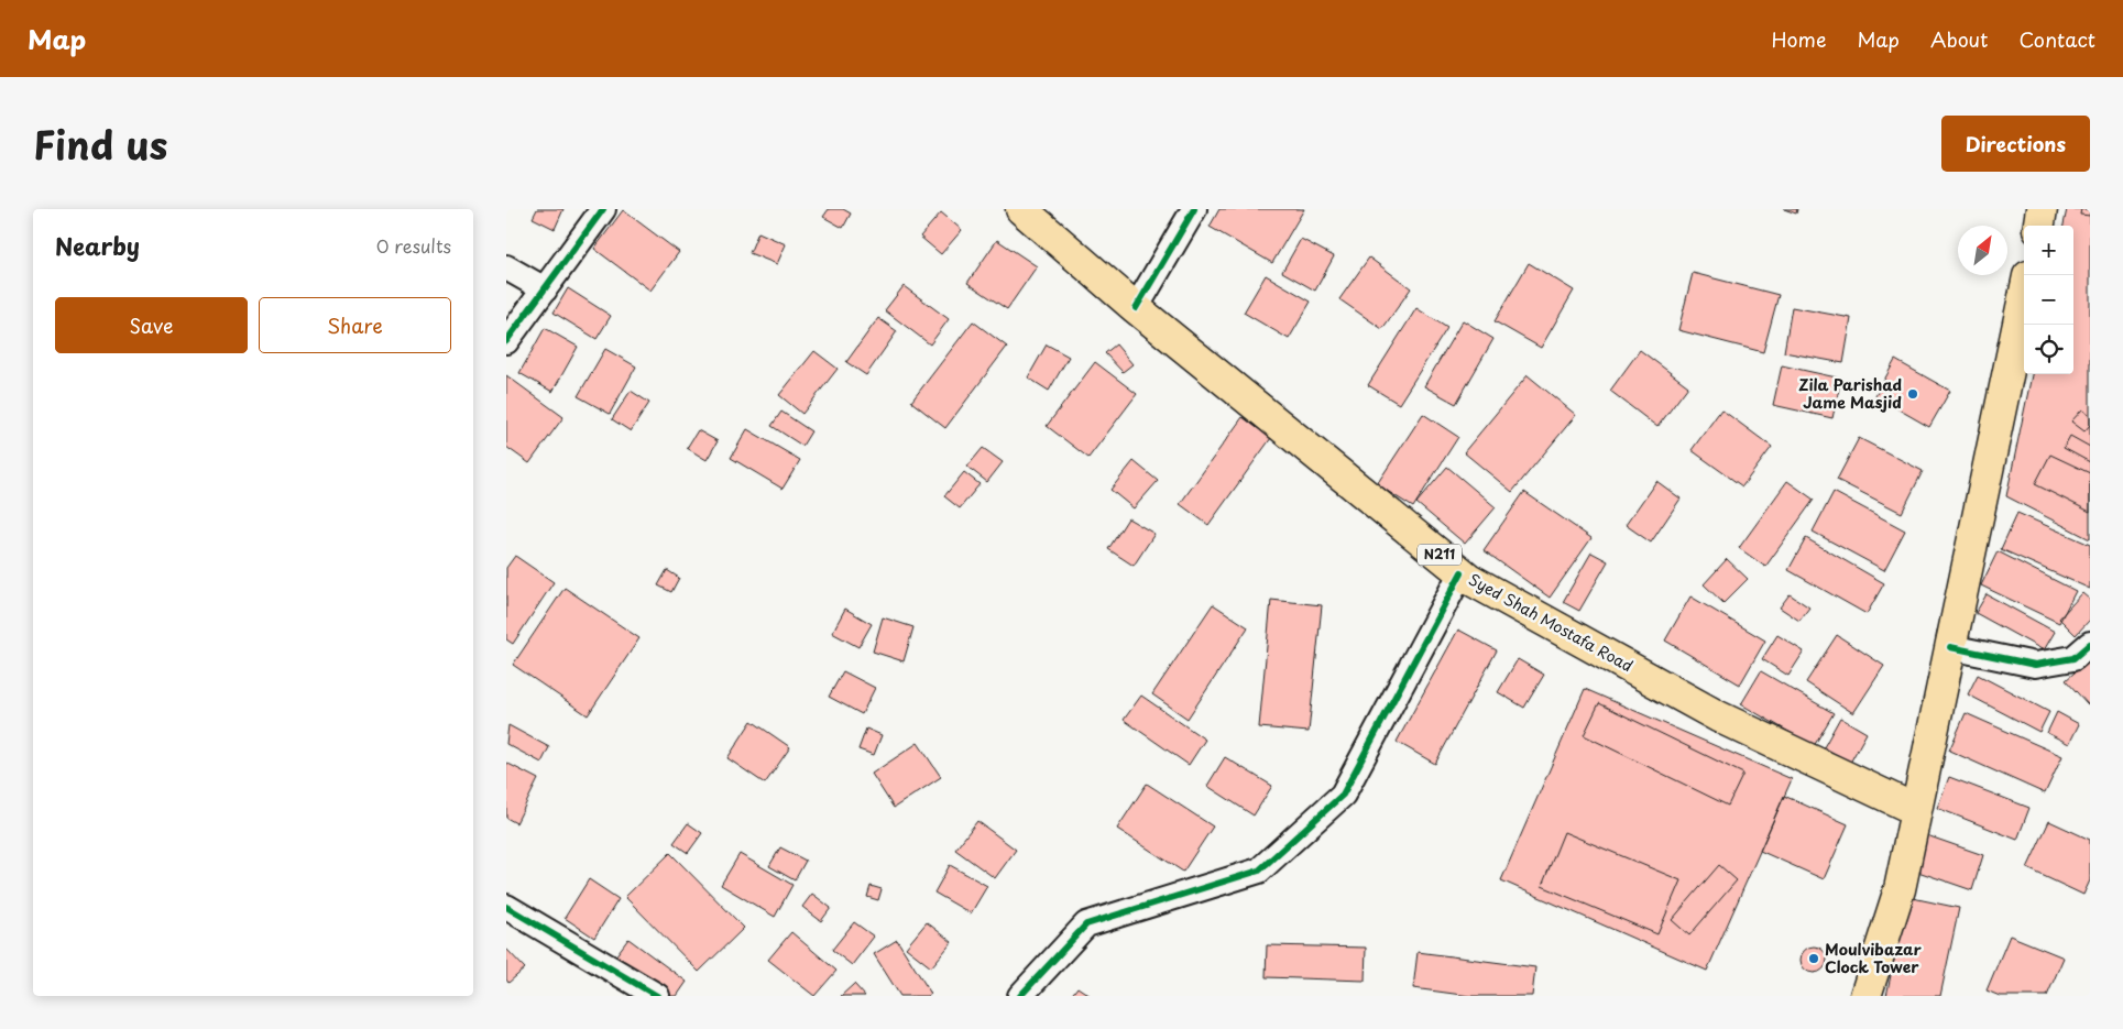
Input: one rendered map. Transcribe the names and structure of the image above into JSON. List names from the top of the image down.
{
  "streets": {
    "highway": ["N211", "Syed Shah Mostafa Road"]
  },
  "places": ["Zila Parishad Jame Masjid", "Moulvibazar Clock Tower"],
  "north": "top right",
  "page": {
    "header": "Map",
    "nav": [
      "Home",
      "Map",
      "About",
      "Contact"
    ],
    "title": "Find us",
    "buttons": [
      "Directions",
      ["Save", "Share"]
    ],
    "heading": ["Nearby", "0 results"],
    "map_buttons": ["+", "−"]
  }
}
